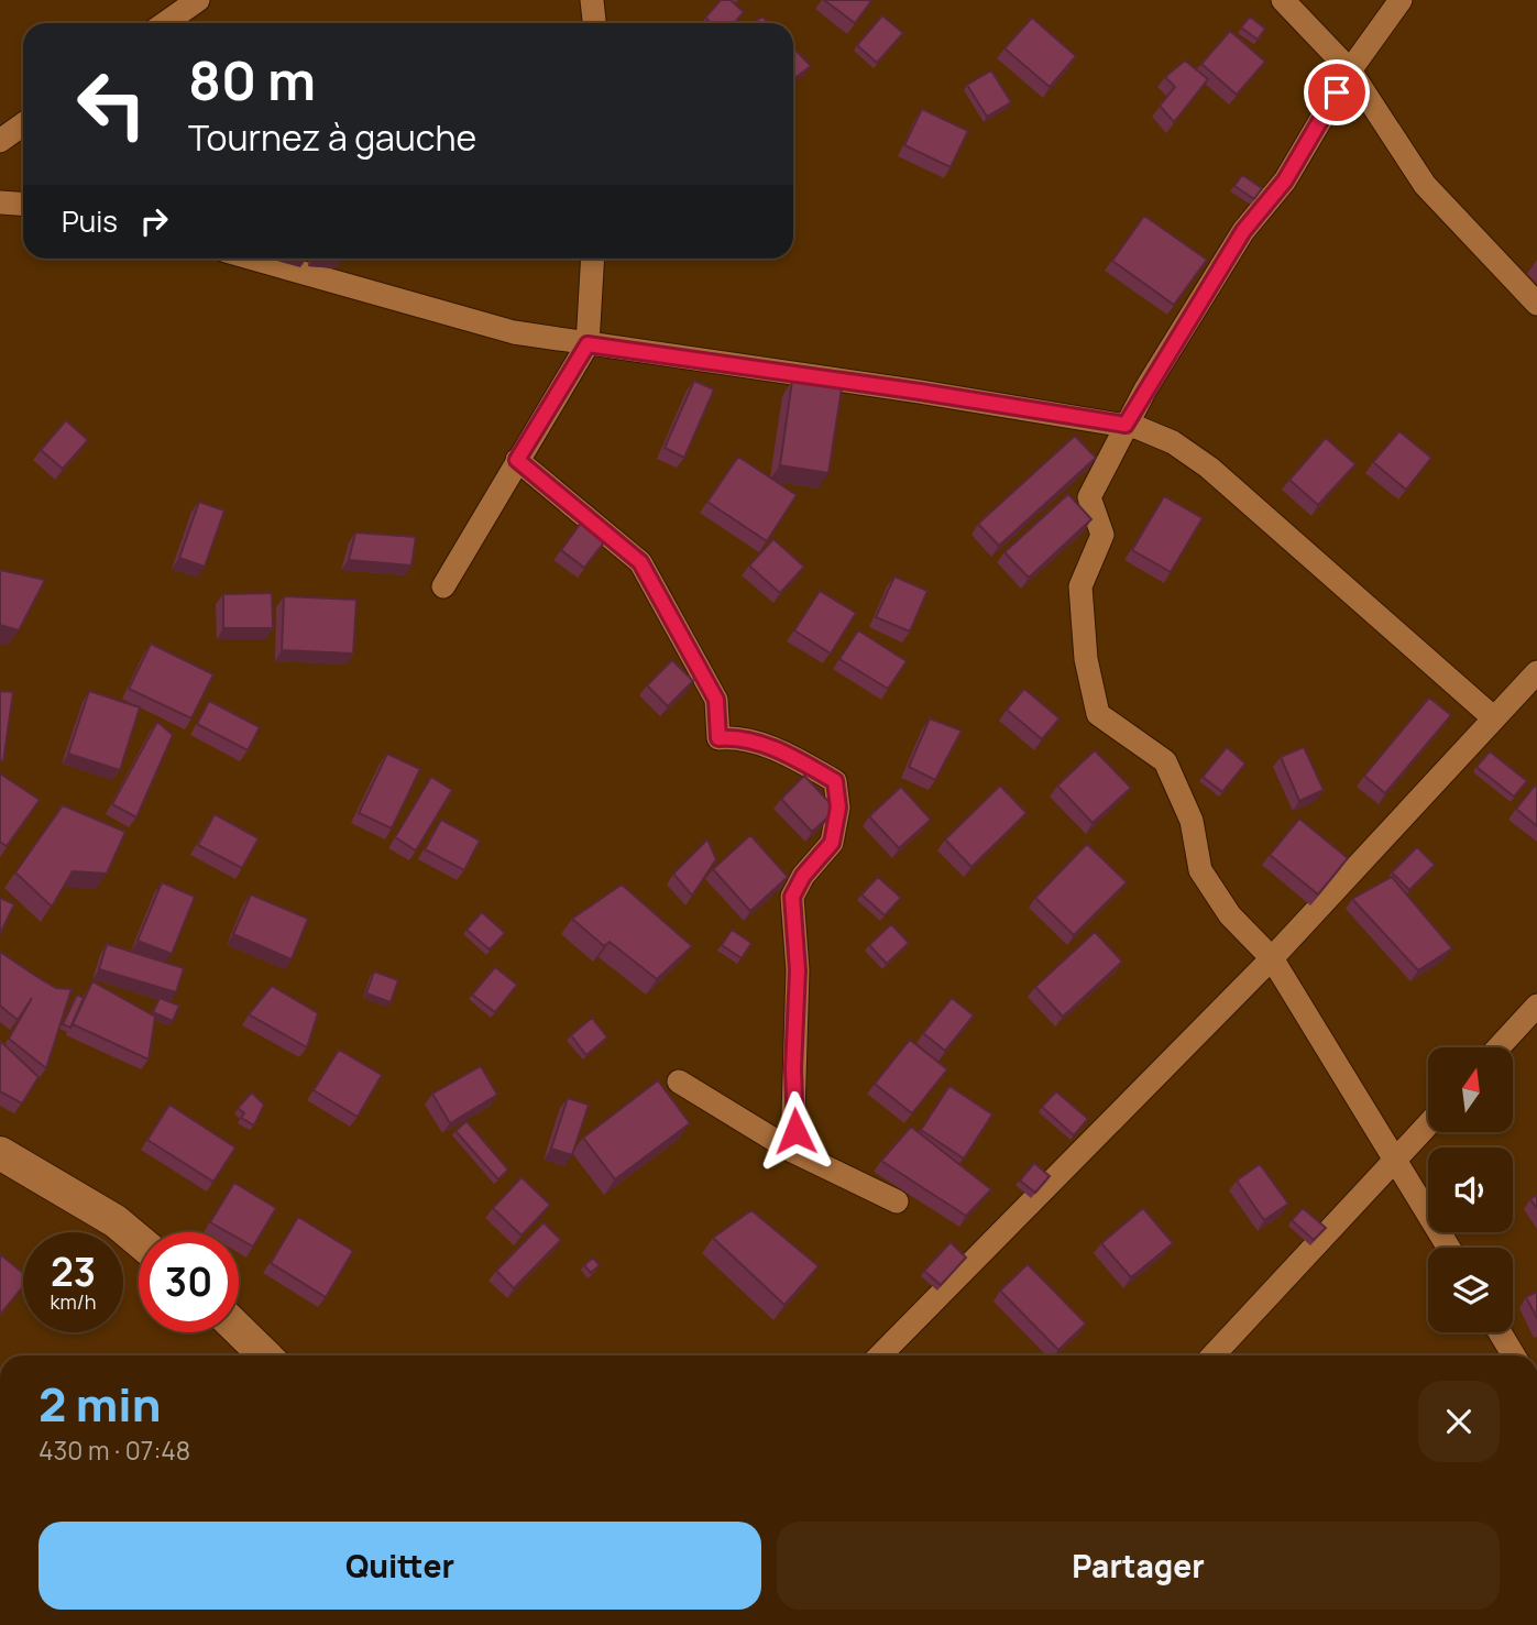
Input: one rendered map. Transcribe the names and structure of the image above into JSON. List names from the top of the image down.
{
  "north": "top",
  "page": {
    "turn": ["80 m", "Tournez à gauche"],
    "then": "Puis",
    "speed": "23 km/h",
    "limit": "30",
    "heading": ["2 min", "430 m · 07:48"],
    "buttons": ["Quitter", "Partager"]
  }
}
